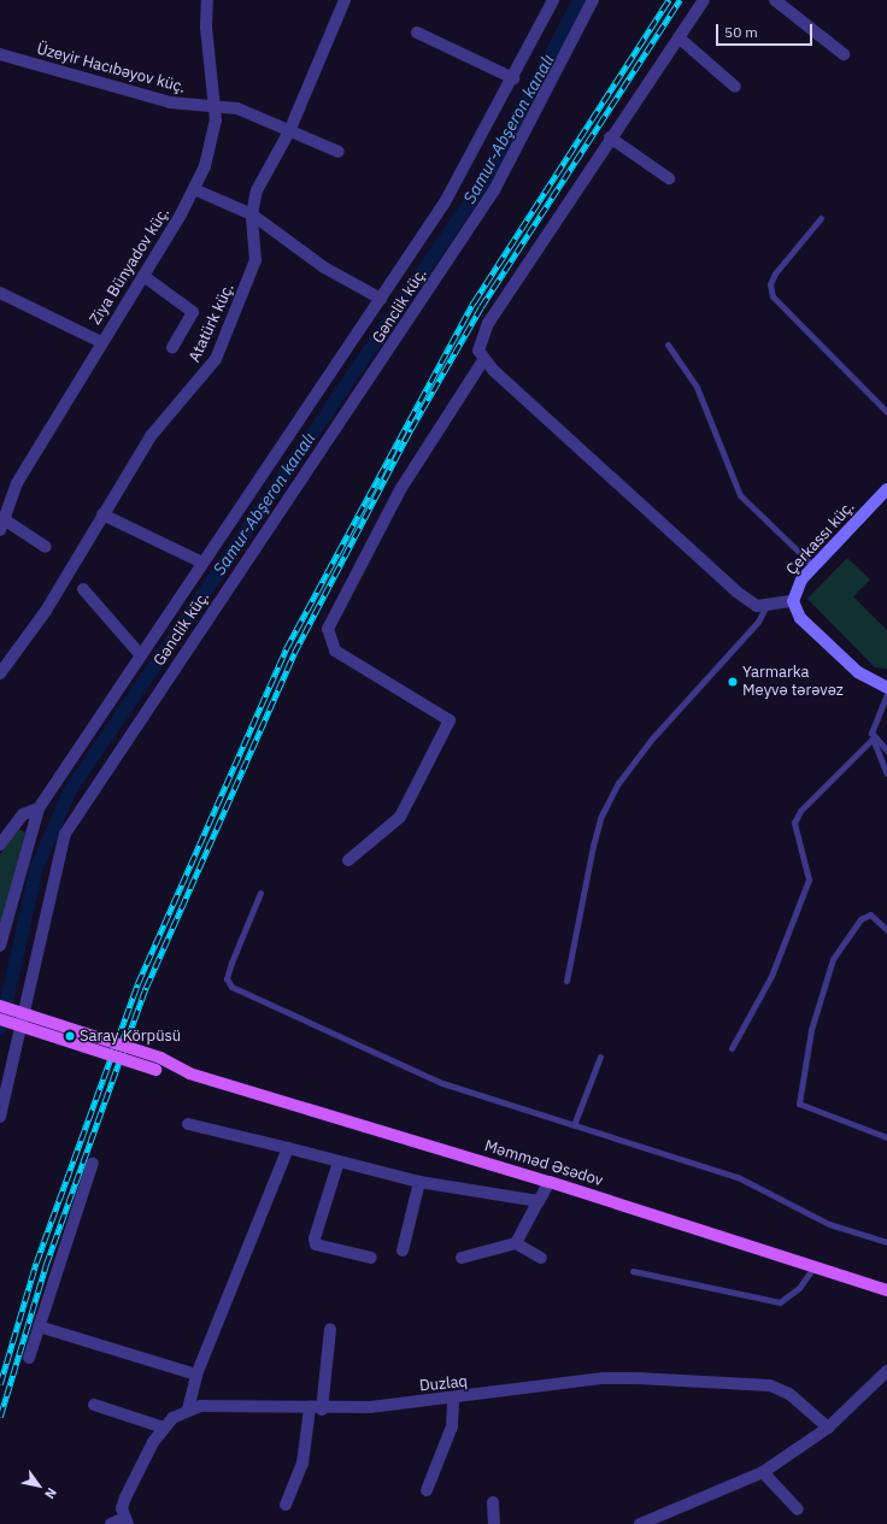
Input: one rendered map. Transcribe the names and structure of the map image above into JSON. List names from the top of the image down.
{
  "streets": {
    "main road": ["Məmməd Əsədov"],
    "street": [
      "Üzeyir Hacıbəyov küç.",
      "Ziya Bünyadov küç.",
      "Gənclik küç.",
      "Atatürk küç.",
      "Çerkassı küç.",
      "Duzlaq"
    ]
  },
  "crossings": [
    ["Üzeyir Hacıbəyov küç.", "Ziya Bünyadov küç."],
    ["Üzeyir Hacıbəyov küç.", "Atatürk küç."]
  ],
  "water": ["Samur-Abşeron kanalı"],
  "places": ["Yarmarka Meyvә tәrәvәz", "Saray Körpüsü"],
  "scale_bar": "50 m",
  "north": "bottom right"
}
